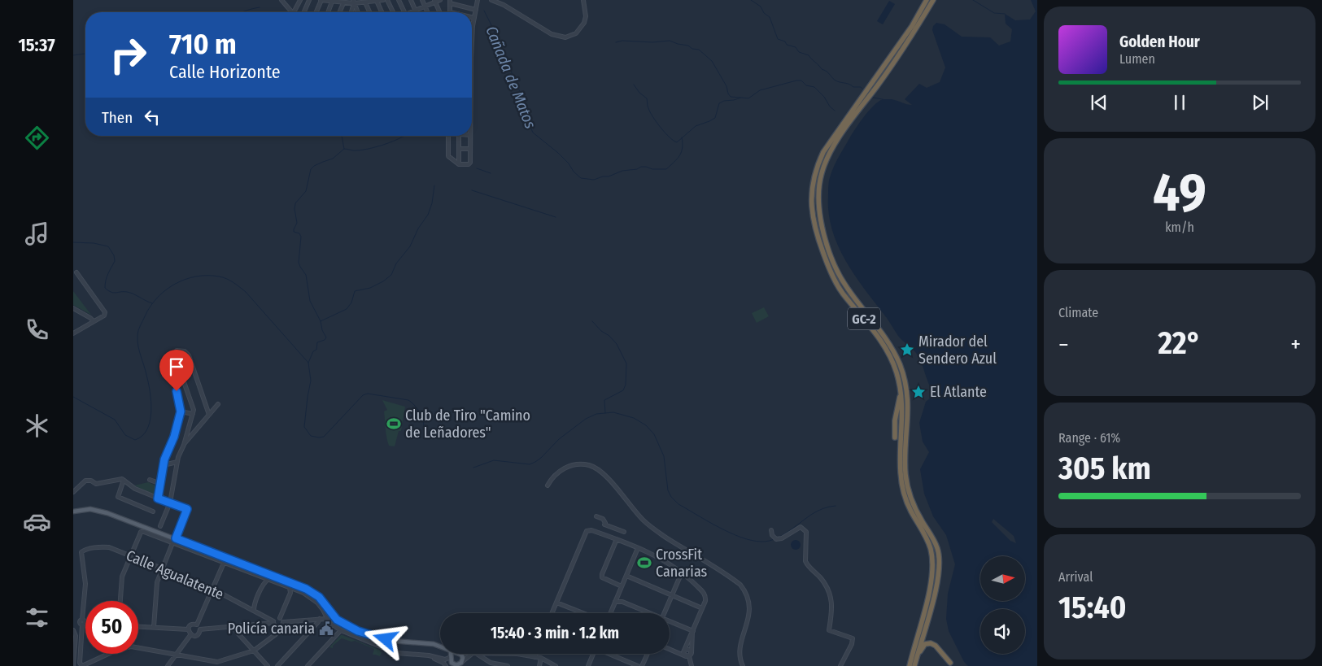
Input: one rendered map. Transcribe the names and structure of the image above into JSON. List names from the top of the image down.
{
  "streets": {
    "highway": ["GC-2"],
    "street": ["Calle Agualatente"]
  },
  "water": ["Cañada de Matos"],
  "places": {
    "place": ["Mirador del Sendero Azul", "El Atlante"],
    "sports": ["Club de Tiro \"Camino de Leñadores\"", "CrossFit Canarias"],
    "public building": ["Policía canaria"]
  },
  "north": "right",
  "page": {
    "tabs": "15:37",
    "turn": ["710 m", "Calle Horizonte"],
    "song": ["Golden Hour", "Lumen"],
    "then": "Then",
    "tile": [
      ["49", "km/h"],
      "Climate",
      ["Range · 61%", "305 km"],
      ["Arrival", "15:40"]
    ],
    "heat": ["−", "22°", "+"],
    "limit": "50",
    "trip": "15:40 · 3 min · 1.2 km"
  }
}
